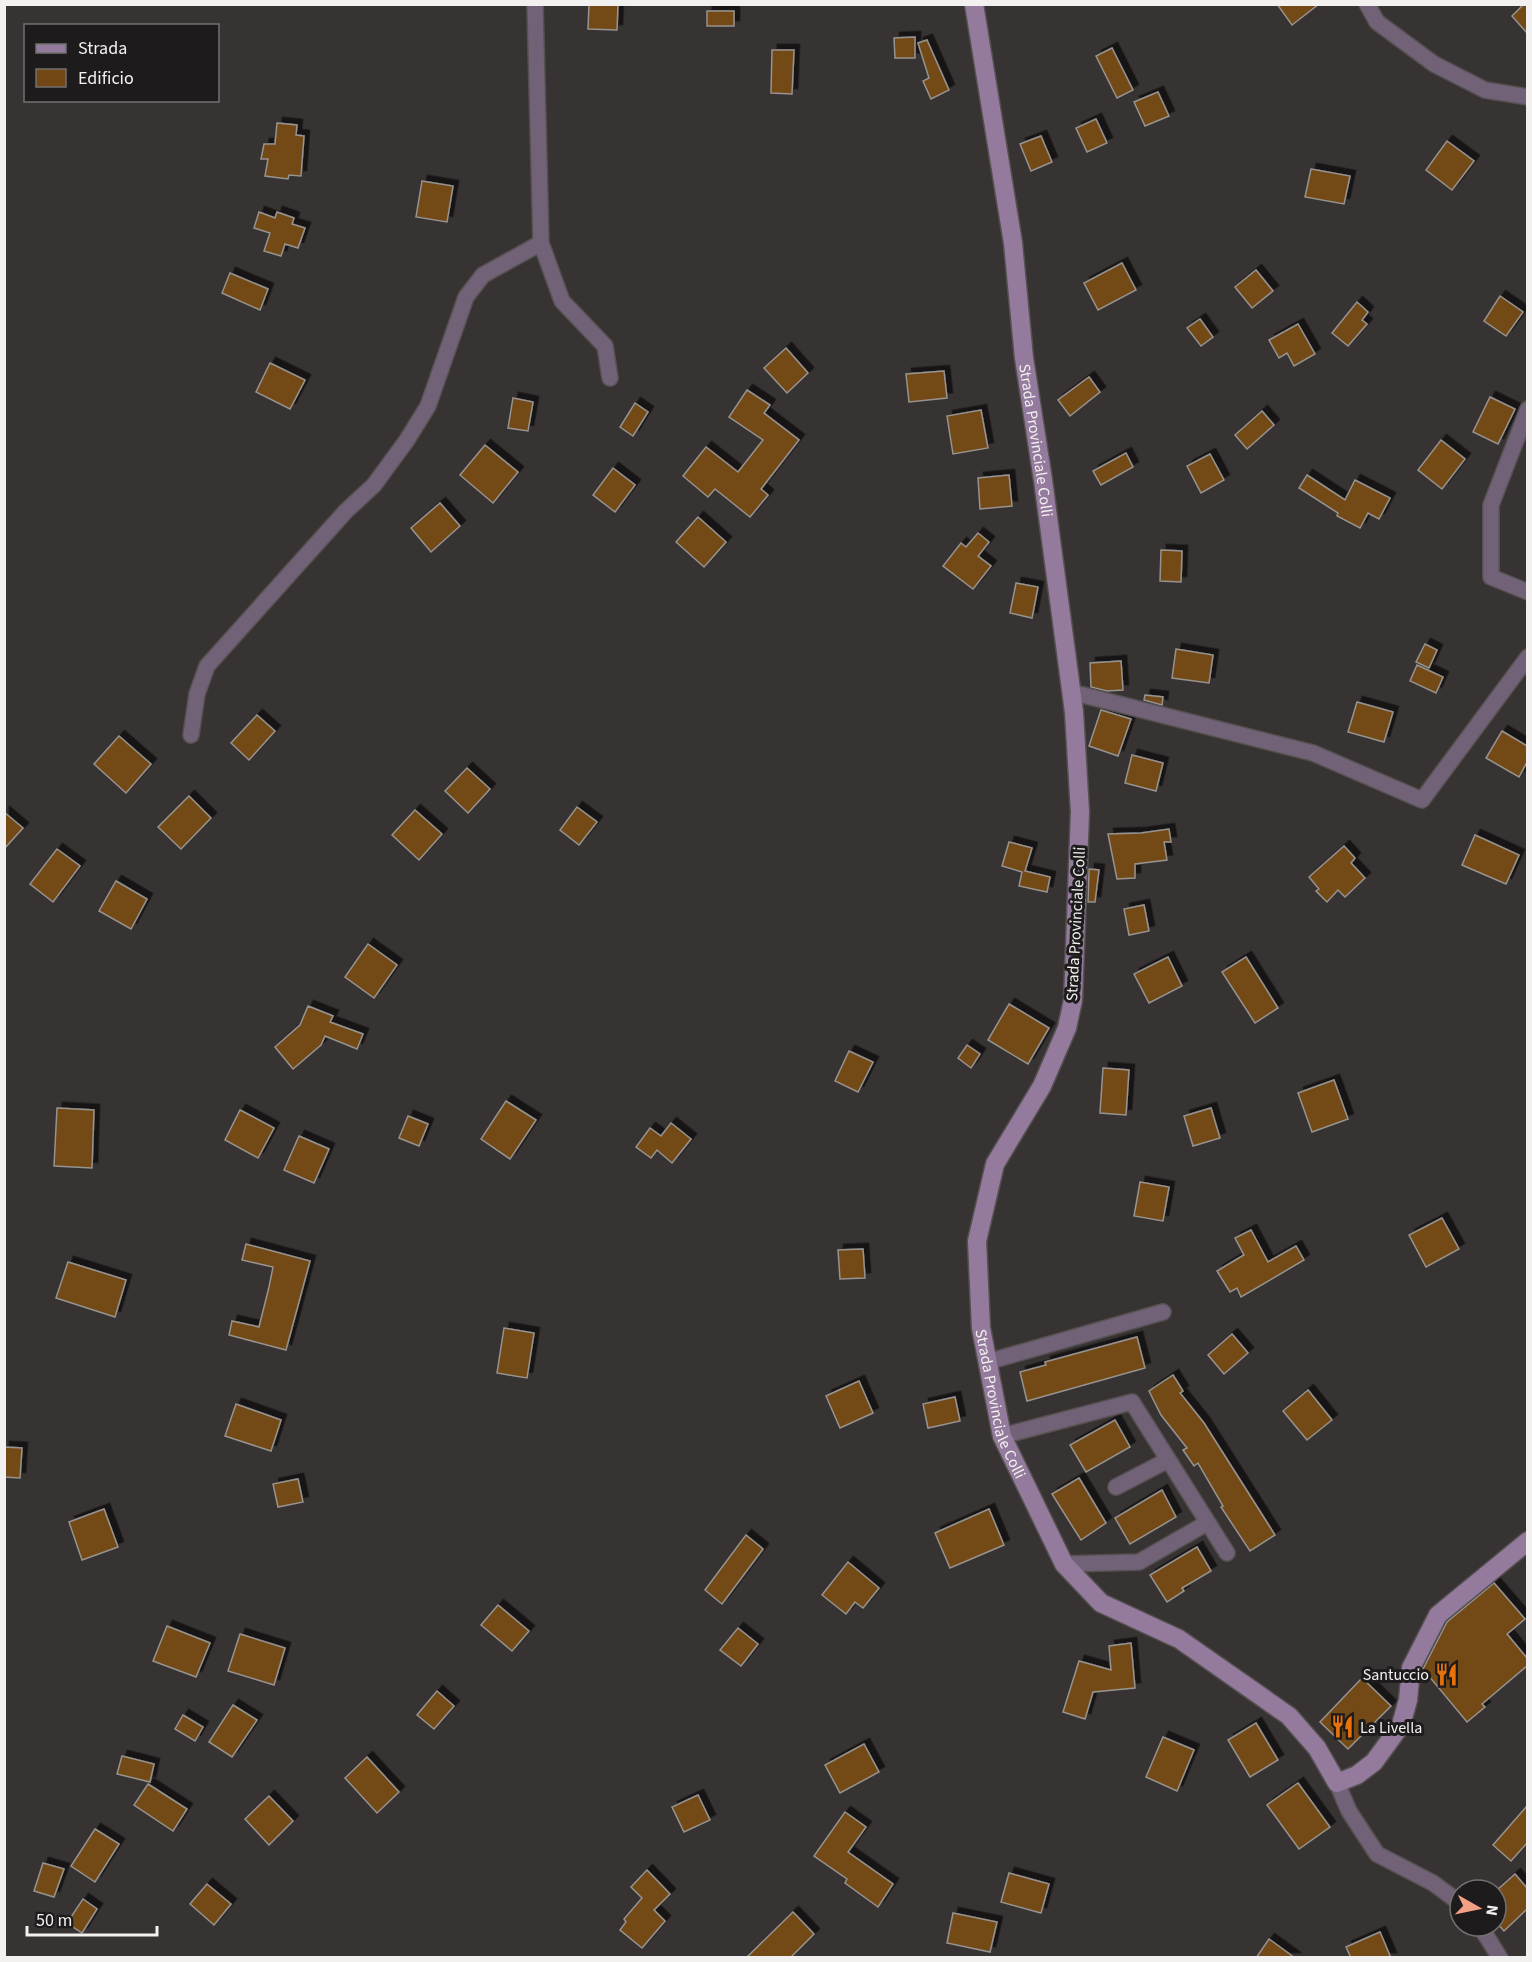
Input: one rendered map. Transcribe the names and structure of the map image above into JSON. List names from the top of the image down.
{
  "streets": {
    "street": ["Strada Provinciale Colli"]
  },
  "places": {
    "restaurant": ["Santuccio", "La Livella"]
  },
  "legend": ["Strada", "Edificio"],
  "scale_bar": "50 m",
  "north": "right"
}
